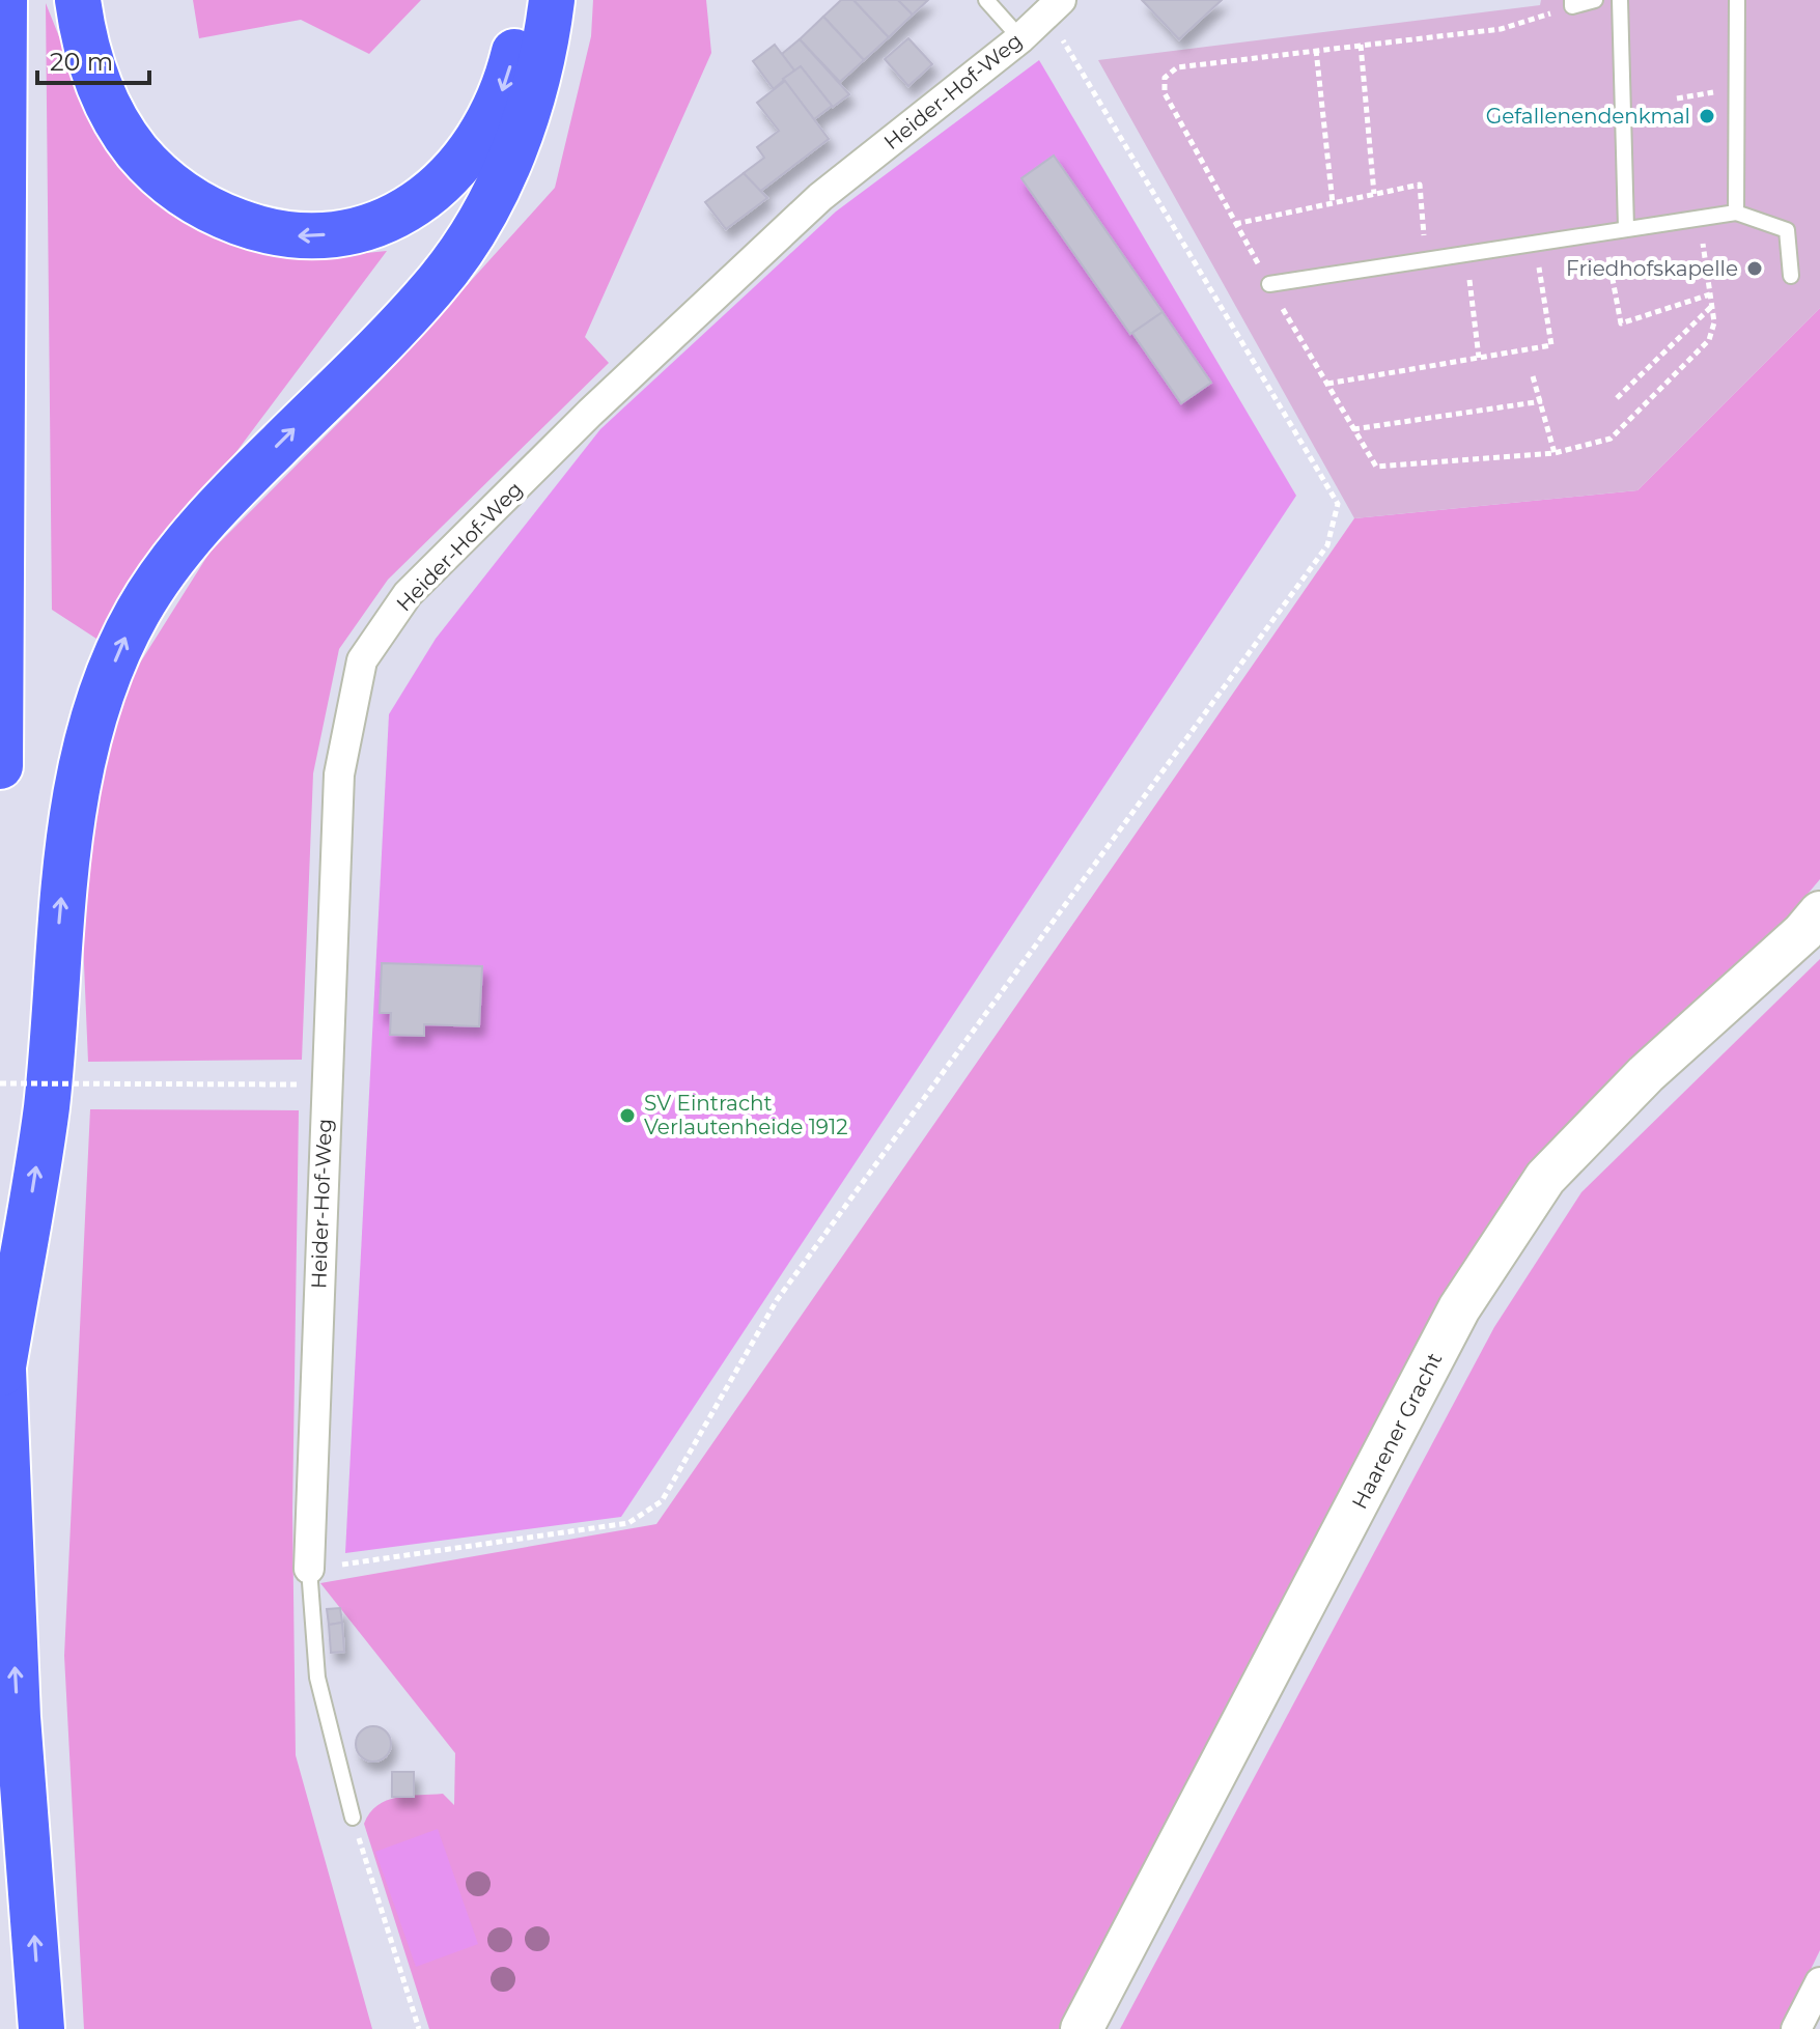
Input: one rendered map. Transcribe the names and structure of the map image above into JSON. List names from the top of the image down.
{
  "streets": {
    "main road": ["Haarener Gracht"],
    "street": ["Heider-Hof-Weg"]
  },
  "places": ["Gefallenendenkmal", "Friedhofskapelle", "SV Eintracht Verlautenheide 1912"],
  "scale_bar": "20 m"
}
